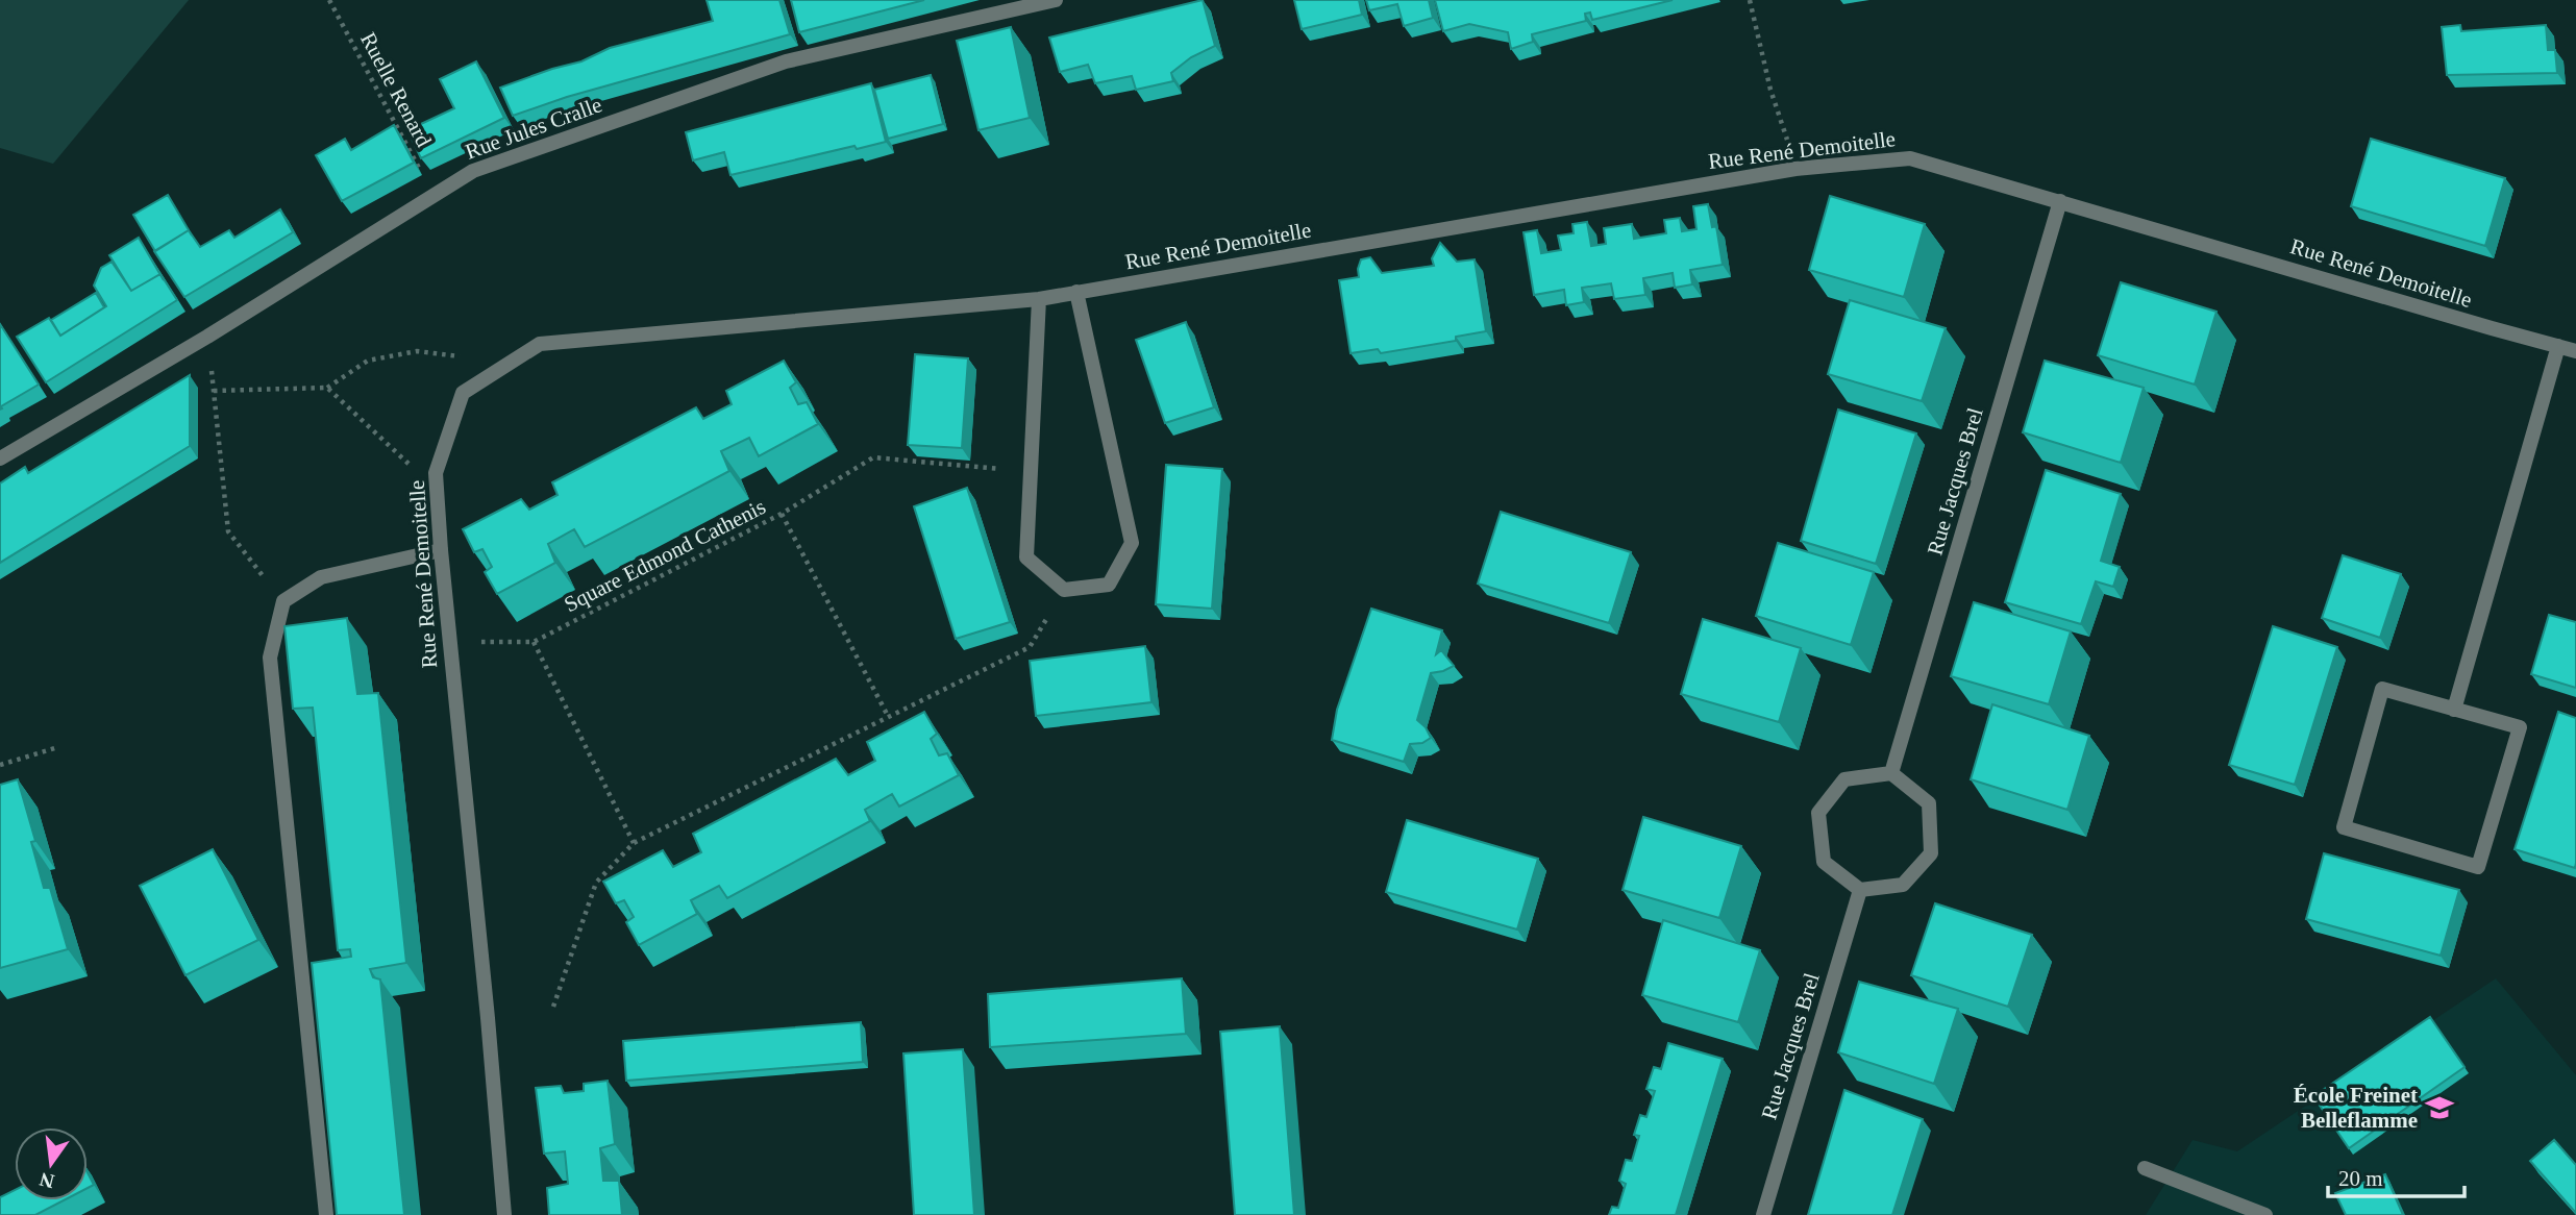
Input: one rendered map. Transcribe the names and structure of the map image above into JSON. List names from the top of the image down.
{
  "streets": {
    "street": ["Rue Jules Cralle", "Rue René Demoitelle", "Rue Jacques Brel"],
    "path": ["Ruelle Renard", "Square Edmond Cathenis"]
  },
  "crossings": [
    ["Ruelle Renard", "Rue Jules Cralle"],
    ["Rue René Demoitelle", "Rue Jacques Brel"],
    ["Rue René Demoitelle", "Square Edmond Cathenis"]
  ],
  "places": {
    "school or university": ["École Freinet Belleflamme"]
  },
  "scale_bar": "20 m",
  "north": "bottom"
}
